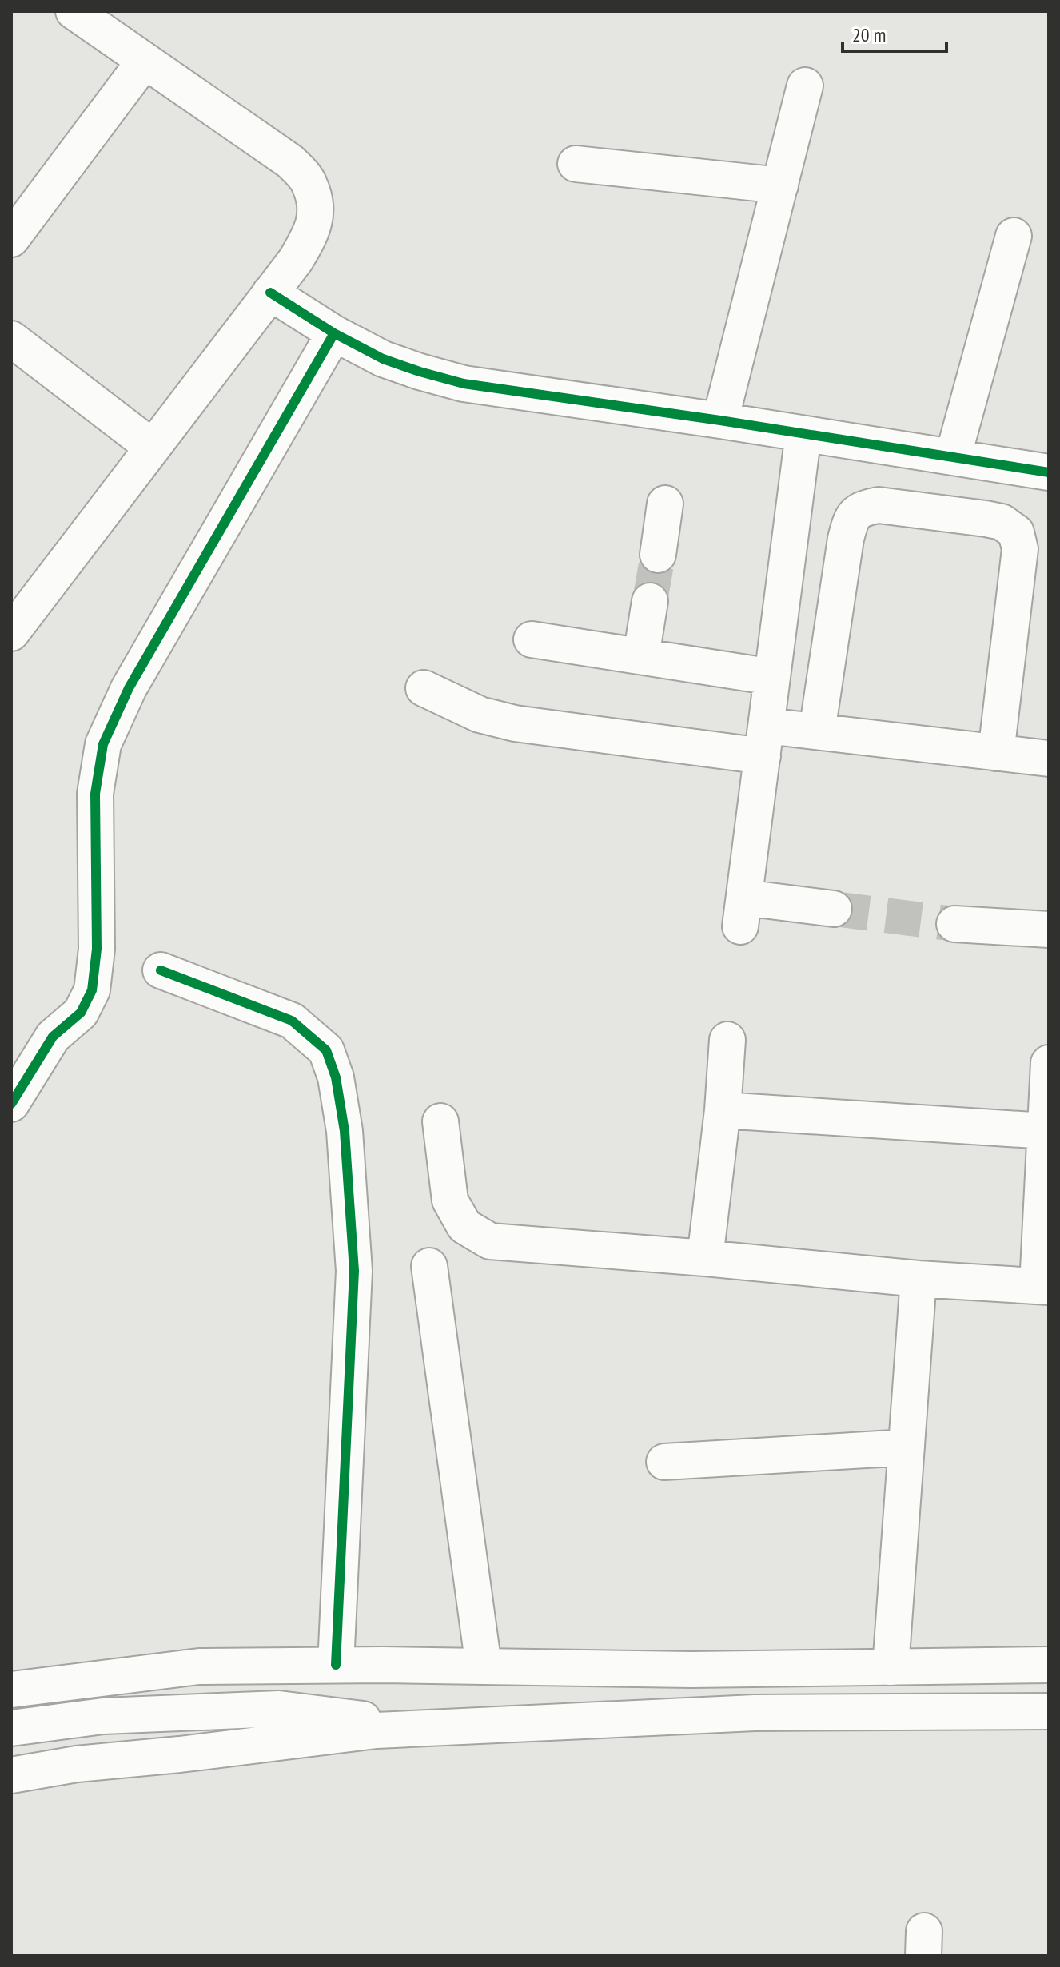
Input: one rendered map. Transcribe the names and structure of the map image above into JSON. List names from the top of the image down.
{
  "scale_bar": "20 m"
}
